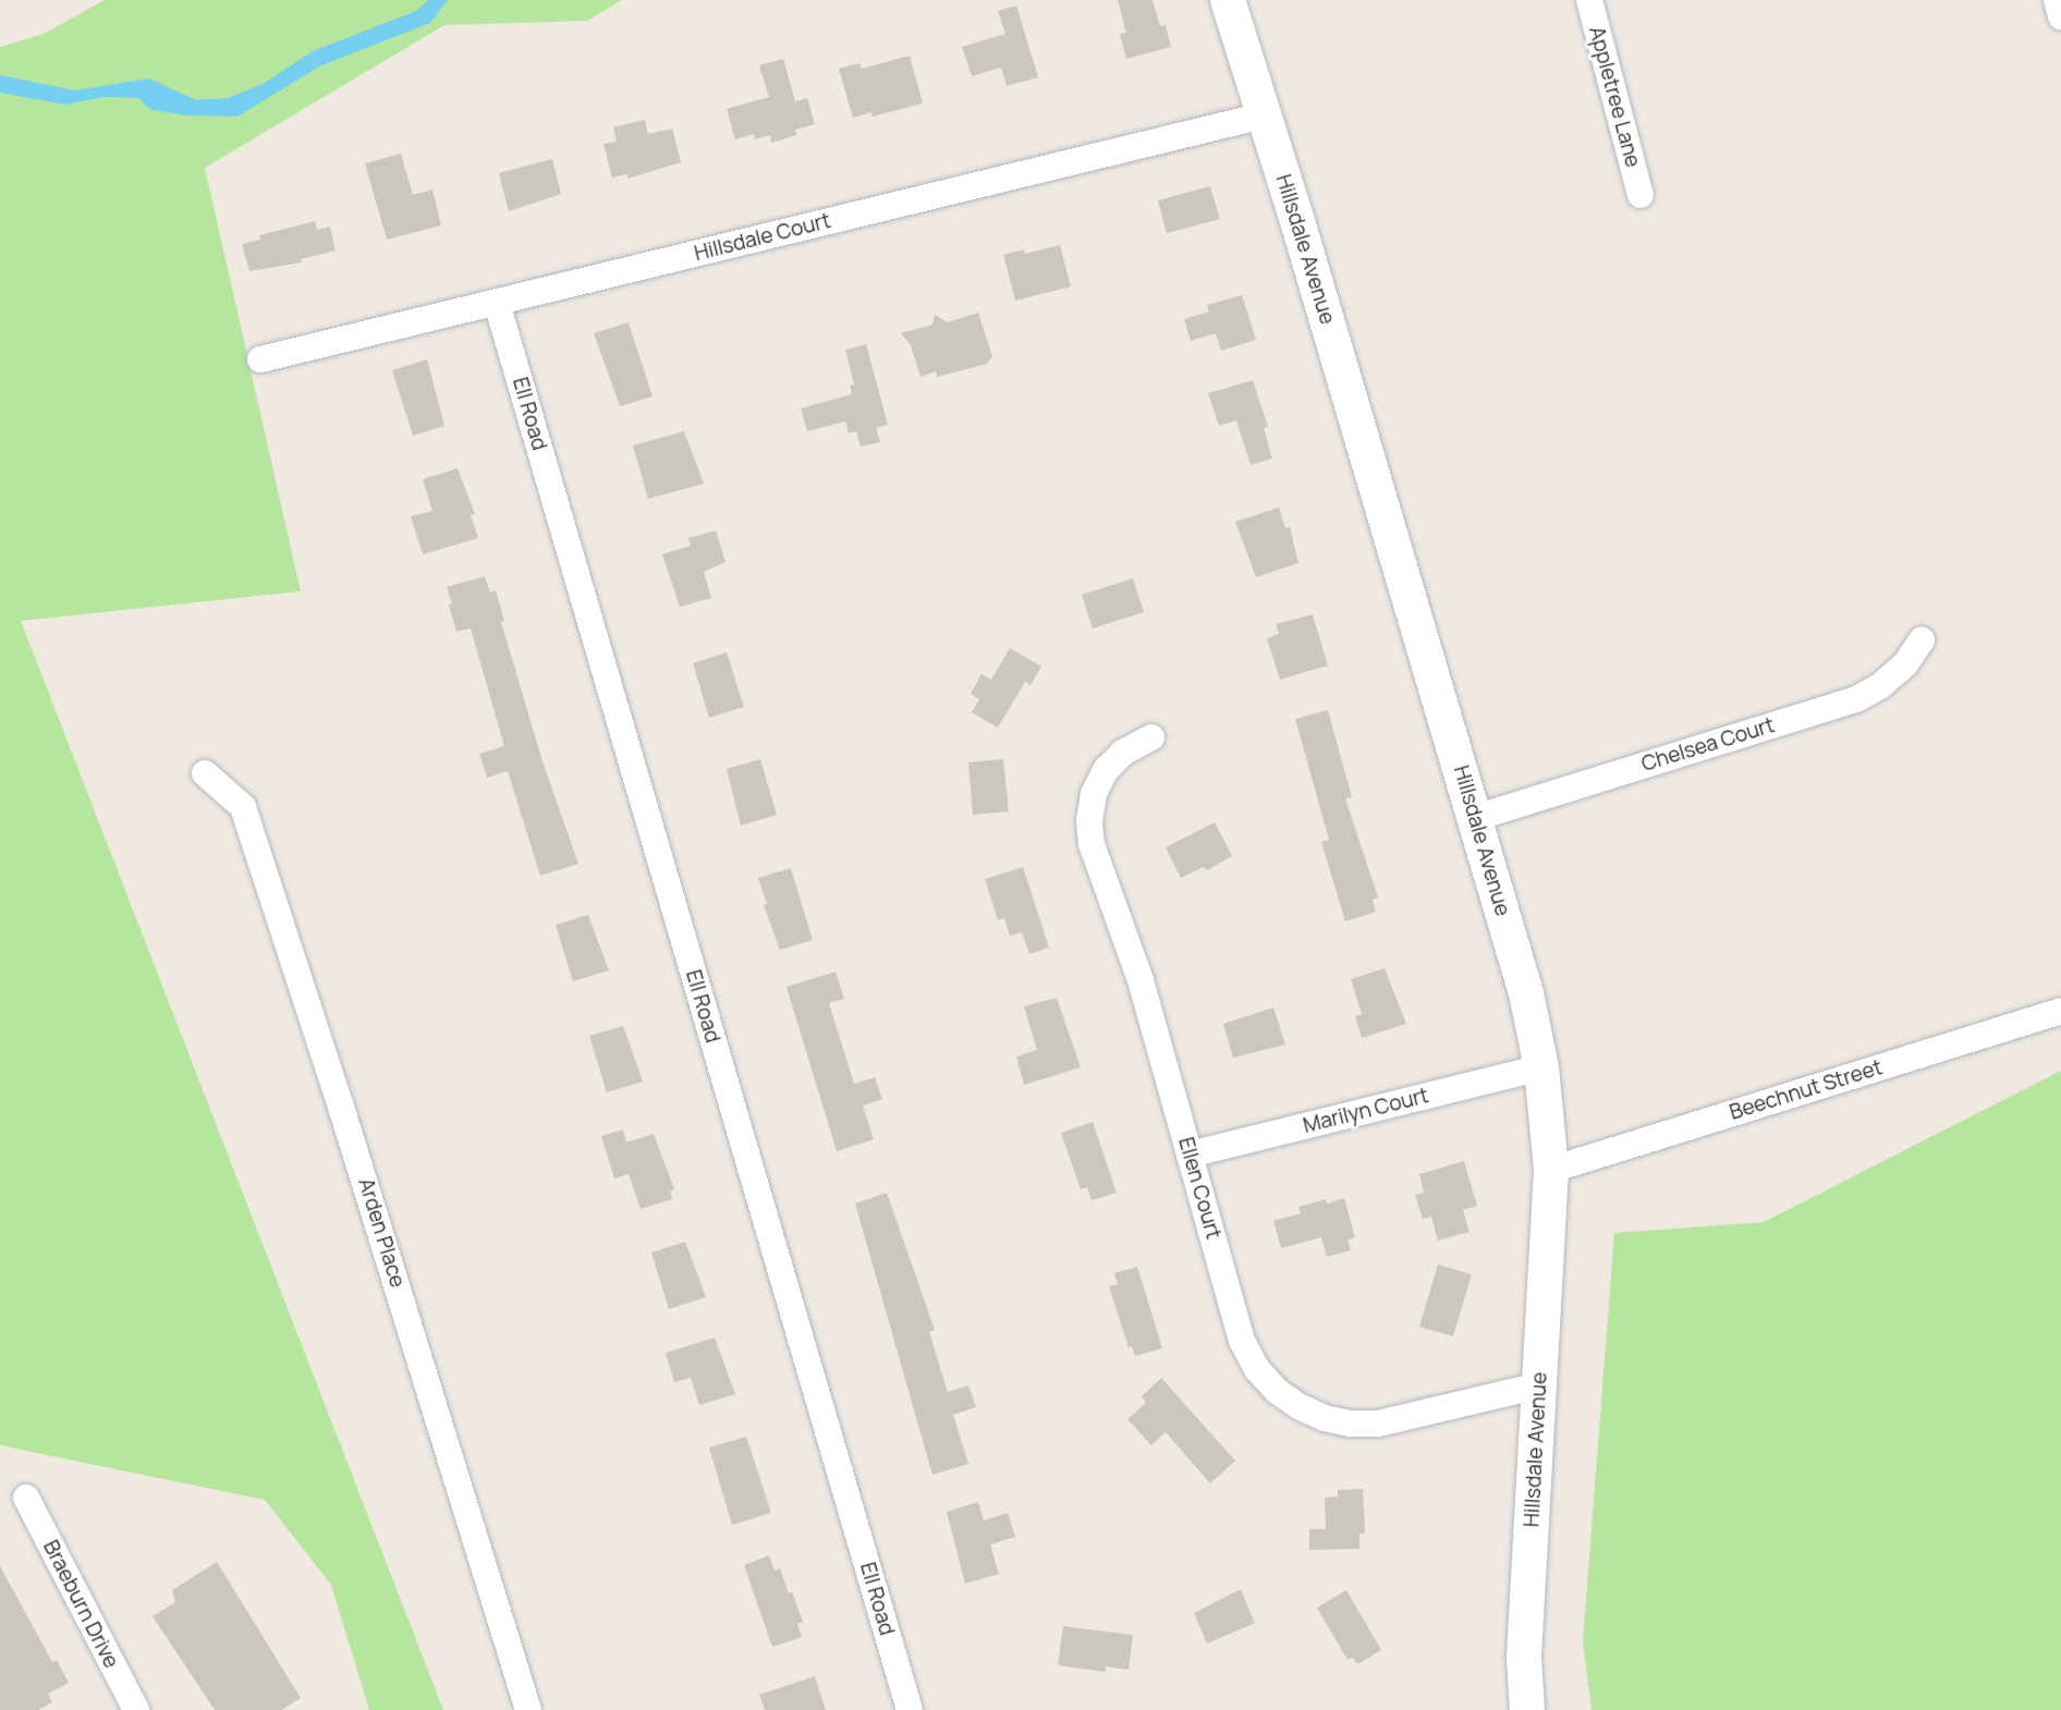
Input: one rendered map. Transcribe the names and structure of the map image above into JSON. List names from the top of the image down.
{
  "streets": {
    "street": [
      "Appletree Lane",
      "Hillsdale Court",
      "Hillsdale Avenue",
      "Ell Road",
      "Chelsea Court",
      "Beechnut Street",
      "Marilyn Court",
      "Ellen Court",
      "Arden Place",
      "Braeburn Drive"
    ]
  },
  "crossings": [
    ["Hillsdale Court", "Hillsdale Avenue"],
    ["Hillsdale Court", "Ell Road"],
    ["Hillsdale Avenue", "Chelsea Court"],
    ["Hillsdale Avenue", "Beechnut Street"],
    ["Hillsdale Avenue", "Marilyn Court"],
    ["Hillsdale Avenue", "Ellen Court"],
    ["Marilyn Court", "Ellen Court"]
  ]
}
